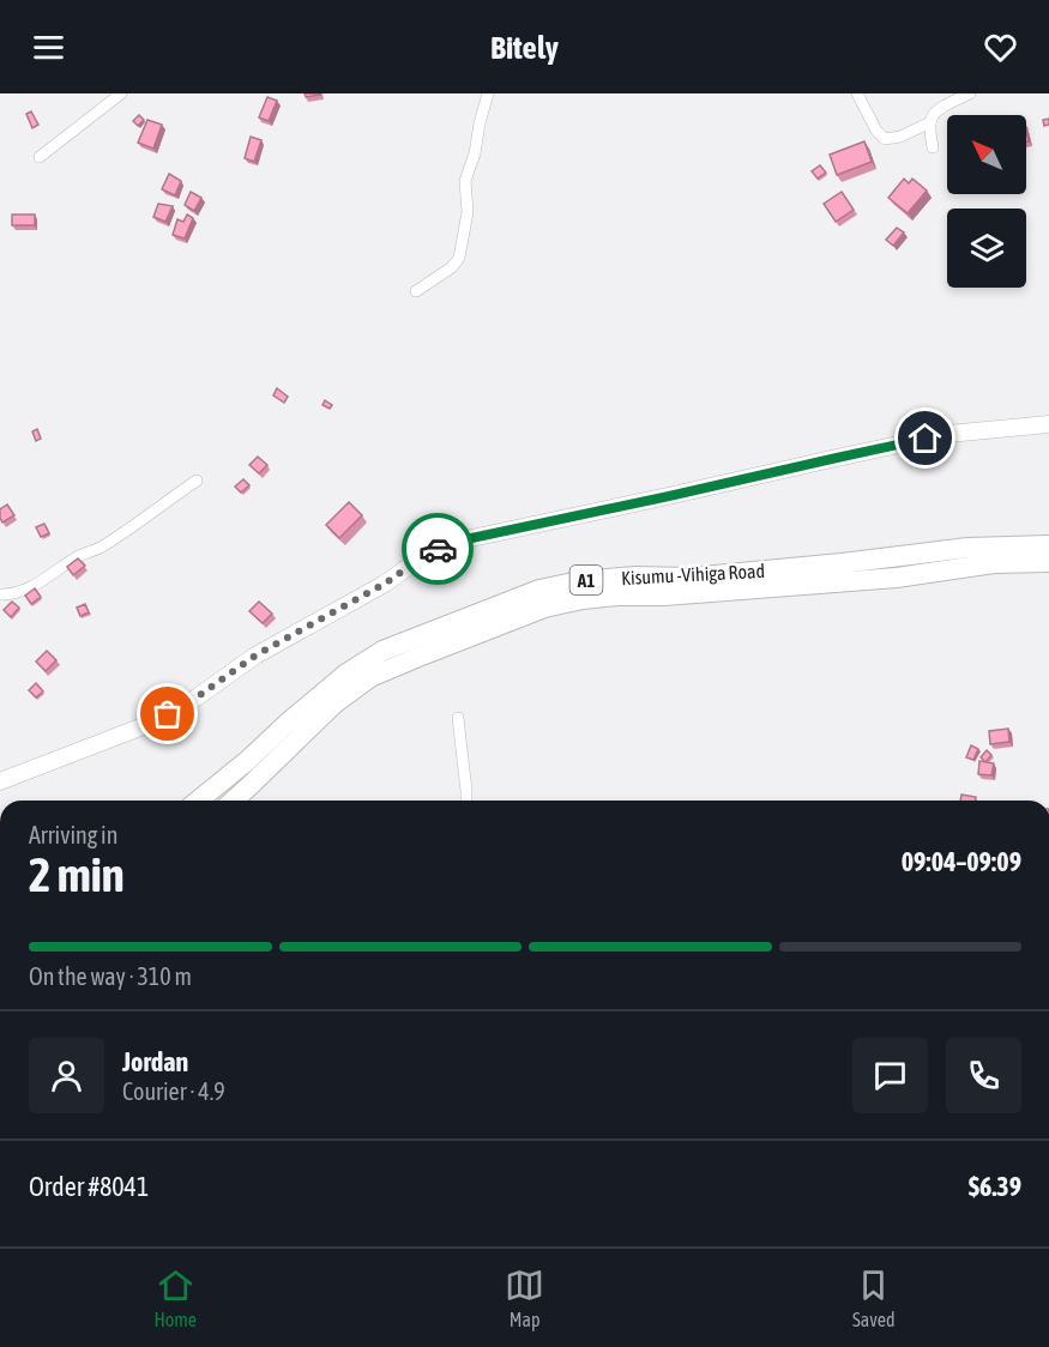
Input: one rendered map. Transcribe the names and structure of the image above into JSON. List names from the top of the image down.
{
  "streets": {
    "highway": ["Kisumu -Vihiga Road", "A1"]
  },
  "north": "top left",
  "page": {
    "header": "Bitely",
    "heading": ["2 min", "Arriving in", "09:04–09:09"],
    "panel": [
      "Jordan",
      "Courier · 4.9",
      "Order #8041",
      "$6.39"
    ],
    "bar": "On the way · 310 m",
    "tabs": ["Home", "Map", "Saved"]
  }
}
